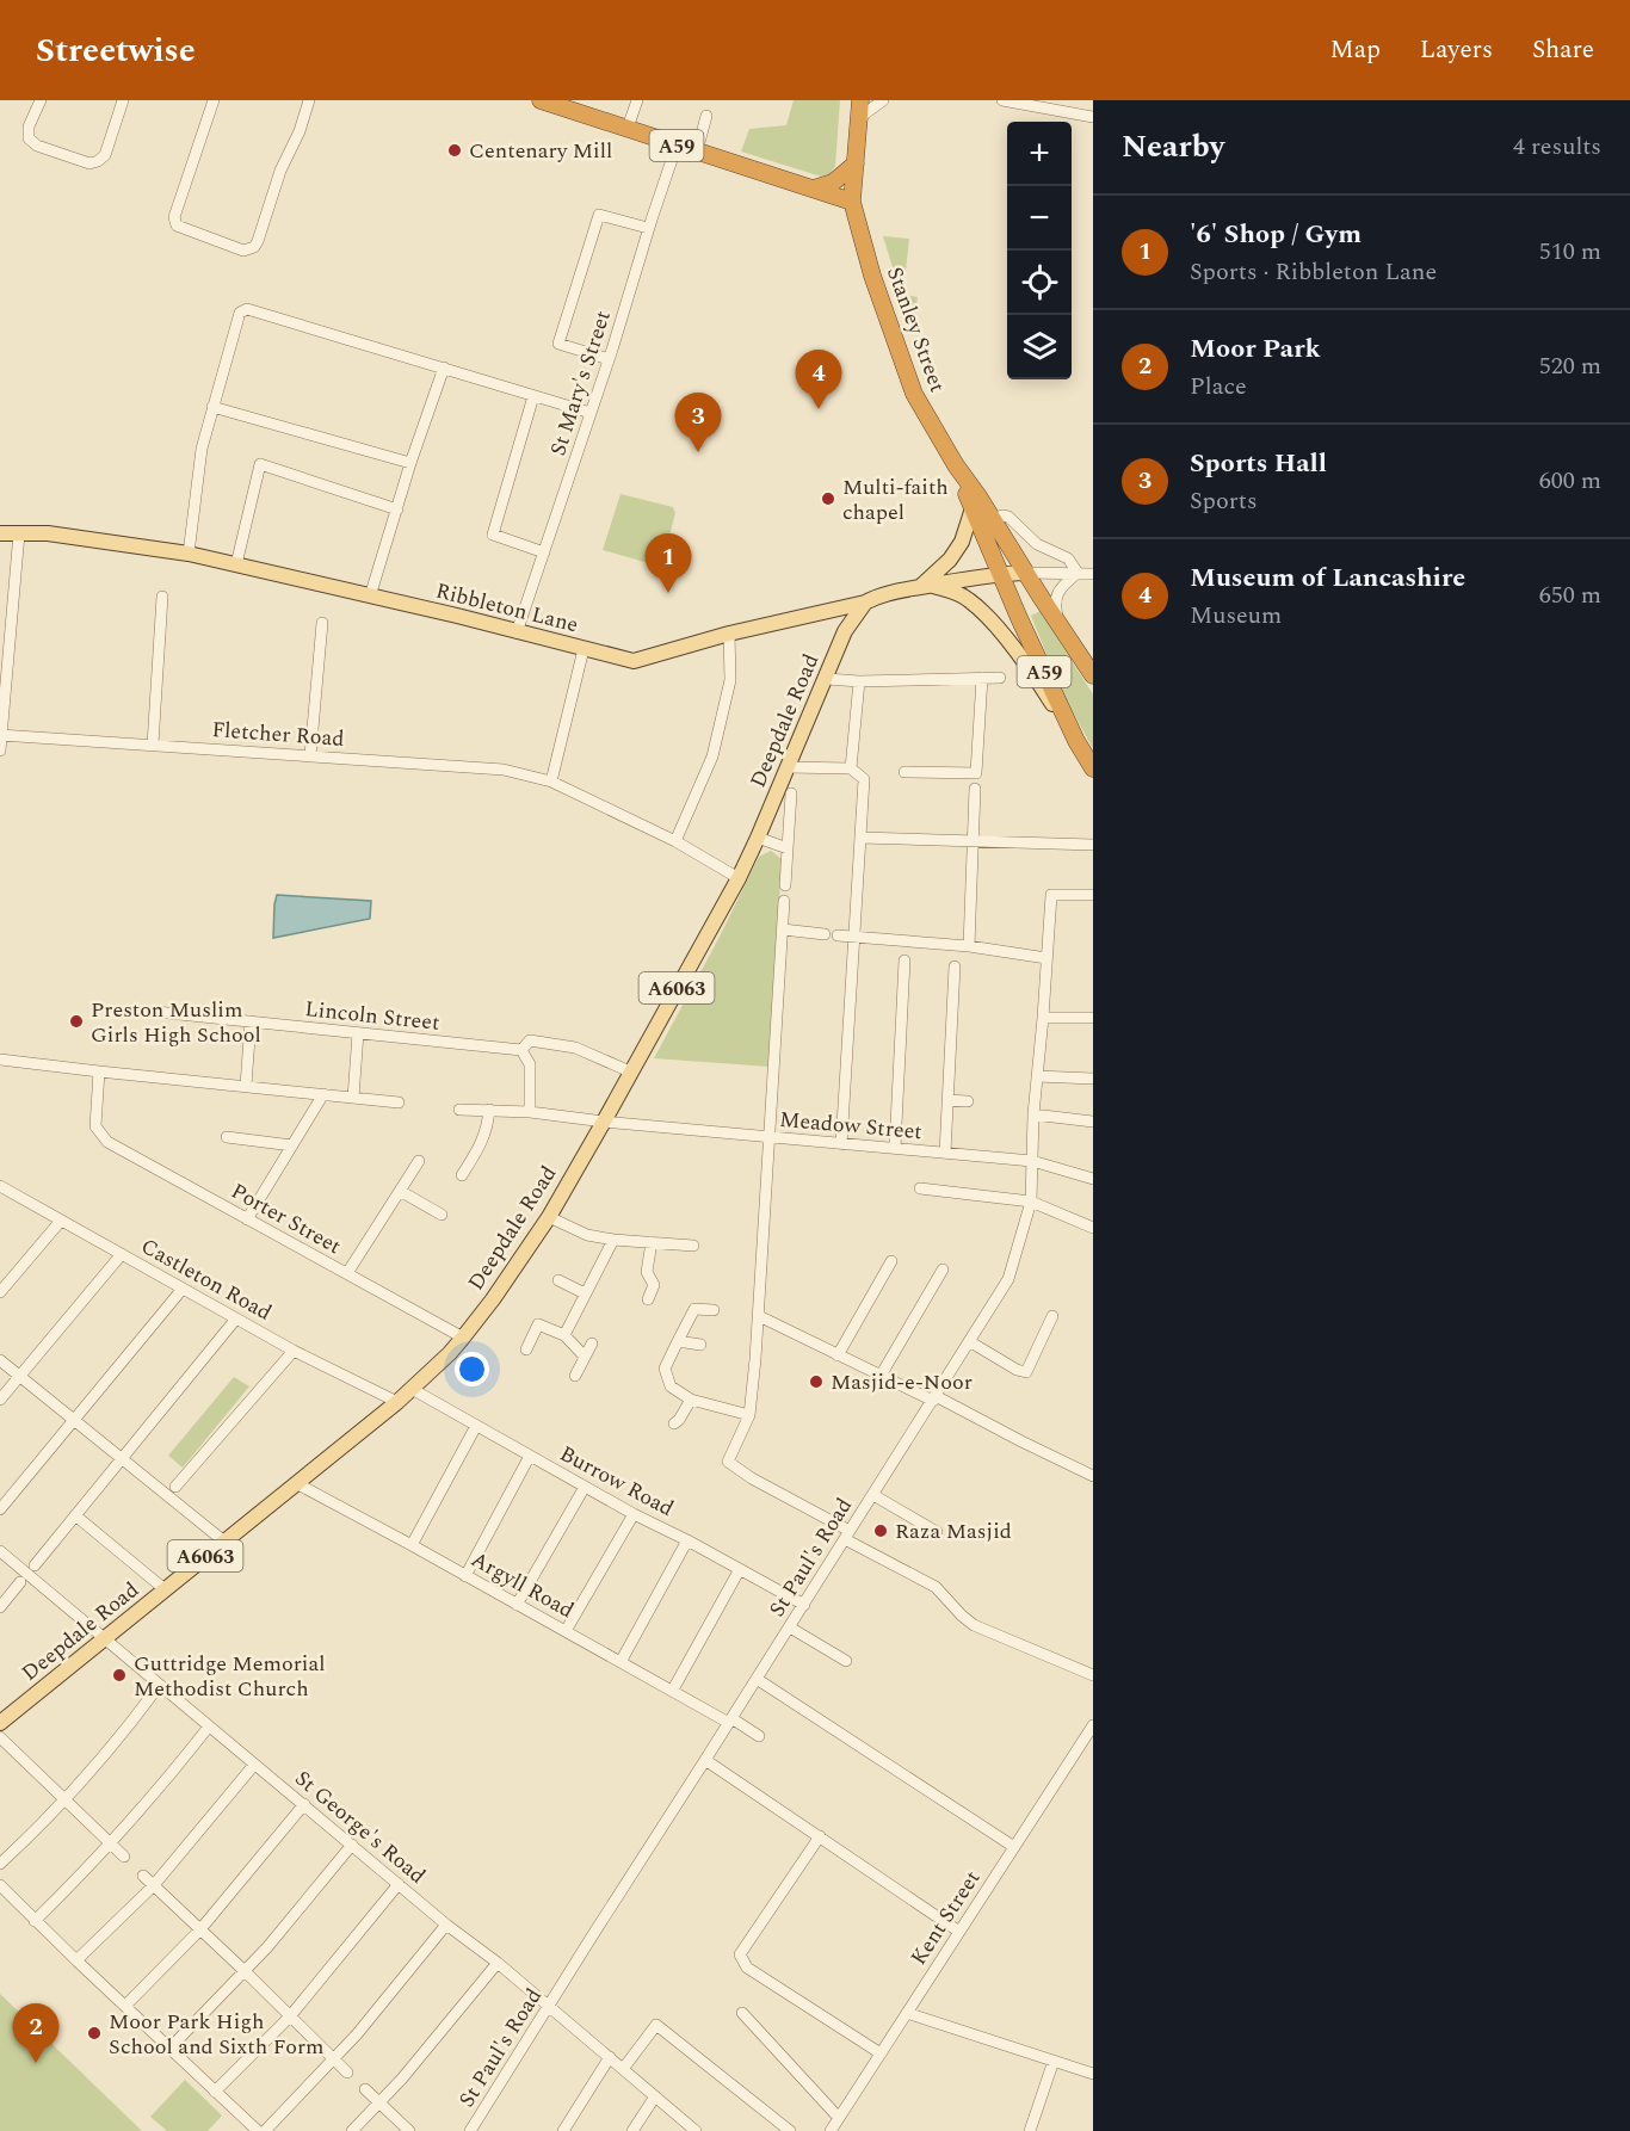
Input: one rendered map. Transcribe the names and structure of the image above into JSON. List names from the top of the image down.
{
  "streets": {
    "highway": ["A59", "Stanley Street"],
    "main road": ["Ribbleton Lane", "Deepdale Road", "A6063"],
    "street": [
      "St Mary's Street",
      "Fletcher Road",
      "Lincoln Street",
      "Meadow Street",
      "Porter Street",
      "Castleton Road",
      "Burrow Road",
      "St Paul's Road",
      "Argyll Road",
      "St George's Road",
      "Kent Street"
    ]
  },
  "crossings": [
    ["A59", "Stanley Street"],
    ["A59", "St Mary's Street"],
    ["A59", "Ribbleton Lane"],
    ["Stanley Street", "Ribbleton Lane"],
    ["St Mary's Street", "Ribbleton Lane"],
    ["Ribbleton Lane", "Deepdale Road"],
    ["Deepdale Road", "Fletcher Road"],
    ["Deepdale Road", "Lincoln Street"],
    ["Deepdale Road", "Meadow Street"],
    ["Deepdale Road", "Porter Street"],
    ["Deepdale Road", "Castleton Road"],
    ["Deepdale Road", "Burrow Road"],
    ["Deepdale Road", "Argyll Road"],
    ["Deepdale Road", "St George's Road"],
    ["Meadow Street", "St Paul's Road"],
    ["Burrow Road", "St Paul's Road"],
    ["St Paul's Road", "Argyll Road"],
    ["St Paul's Road", "St George's Road"]
  ],
  "places": [
    "Centenary Mill",
    "Multi-faith chapel",
    "Preston Muslim Girls High School",
    "Masjid-e-Noor",
    "Raza Masjid",
    "Guttridge Memorial Methodist Church",
    "Moor Park High School and Sixth Form"
  ],
  "page": {
    "header": "Streetwise",
    "nav": ["Map", "Layers", "Share"],
    "heading": ["Nearby", "4 results"],
    "map_buttons": ["+", "−"],
    "list": [
      {
        "mark": "1",
        "name": "'6' Shop / Gym",
        "note": "Sports · Ribbleton Lane",
        "value": "510 m"
      },
      {
        "mark": "2",
        "name": "Moor Park",
        "note": "Place",
        "value": "520 m"
      },
      {
        "mark": "3",
        "name": "Sports Hall",
        "note": "Sports",
        "value": "600 m"
      },
      {
        "mark": "4",
        "name": "Museum of Lancashire",
        "note": "Museum",
        "value": "650 m"
      }
    ],
    "pins": [
      "4",
      "3",
      "1",
      "2"
    ]
  }
}
